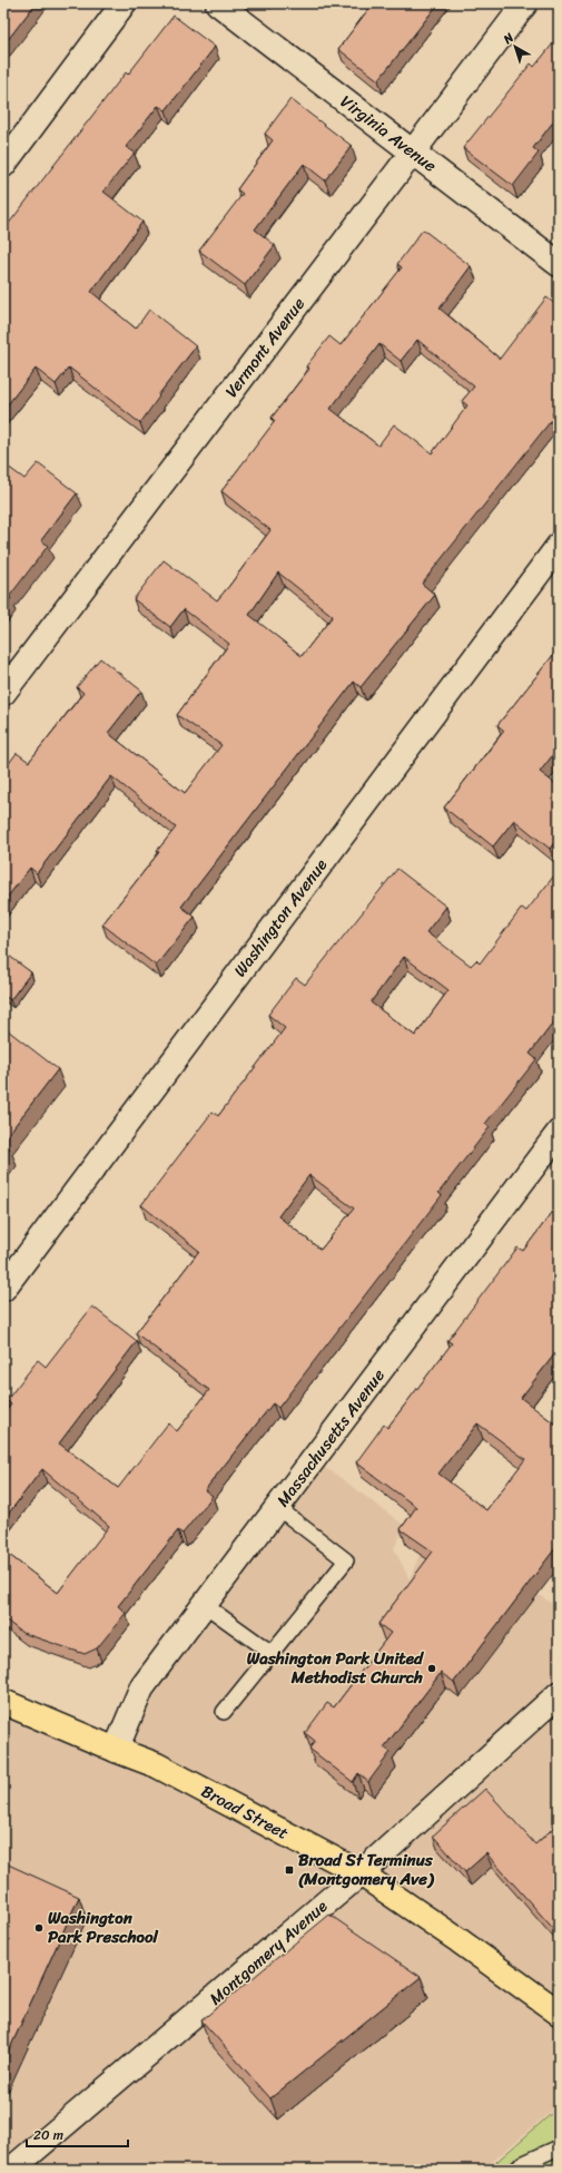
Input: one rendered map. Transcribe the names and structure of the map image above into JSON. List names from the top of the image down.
{
  "streets": {
    "main road": ["Broad Street"],
    "street": [
      "Virginia Avenue",
      "Vermont Avenue",
      "Washington Avenue",
      "Massachusetts Avenue",
      "Montgomery Avenue"
    ]
  },
  "crossings": [
    ["Virginia Avenue", "Vermont Avenue"],
    ["Massachusetts Avenue", "Broad Street"],
    ["Broad Street", "Montgomery Avenue"]
  ],
  "places": {
    "other": ["Washington Park United Methodist Church", "Washington Park Preschool"],
    "transit": ["Broad St Terminus (Montgomery Ave)"]
  },
  "scale_bar": "20 m",
  "north": "top left"
}
